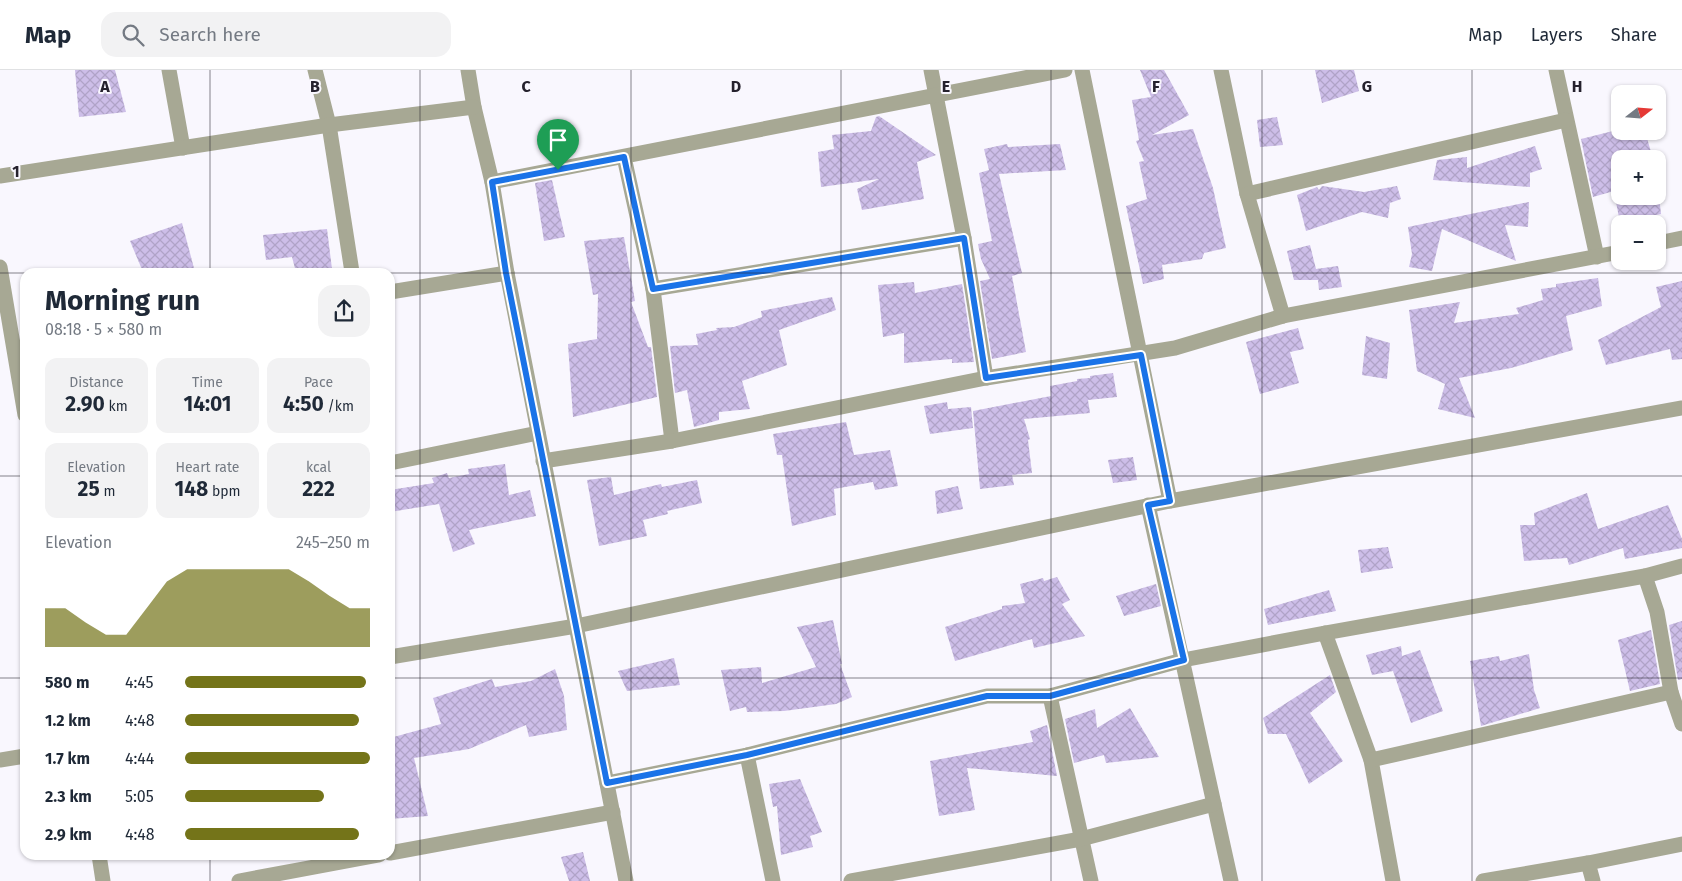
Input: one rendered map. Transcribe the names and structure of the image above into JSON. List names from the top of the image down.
{
  "north": "right",
  "page": {
    "header": "Map",
    "search": "Search here",
    "nav": ["Map", "Layers", "Share"],
    "map_buttons": ["+", "−"],
    "heading": ["Morning run", "08:18 · 5 × 580 m"],
    "stats": [
      ["Distance", "2.90 km"],
      ["Time", "14:01"],
      ["Pace", "4:50 /km"],
      ["Elevation", "25 m"],
      ["Heart rate", "148 bpm"],
      ["kcal", "222"]
    ],
    "chart": ["Elevation", "245–250 m"],
    "list": [
      {
        "name": "580 m",
        "note": "4:45"
      },
      {
        "name": "1.2 km",
        "note": "4:48"
      },
      {
        "name": "1.7 km",
        "note": "4:44"
      },
      {
        "name": "2.3 km",
        "note": "5:05"
      },
      {
        "name": "2.9 km",
        "note": "4:48"
      }
    ]
  },
  "grid": {
    "columns": [
      "A",
      "B",
      "C",
      "D",
      "E",
      "F",
      "G",
      "H"
    ],
    "rows": ["1"]
  }
}
